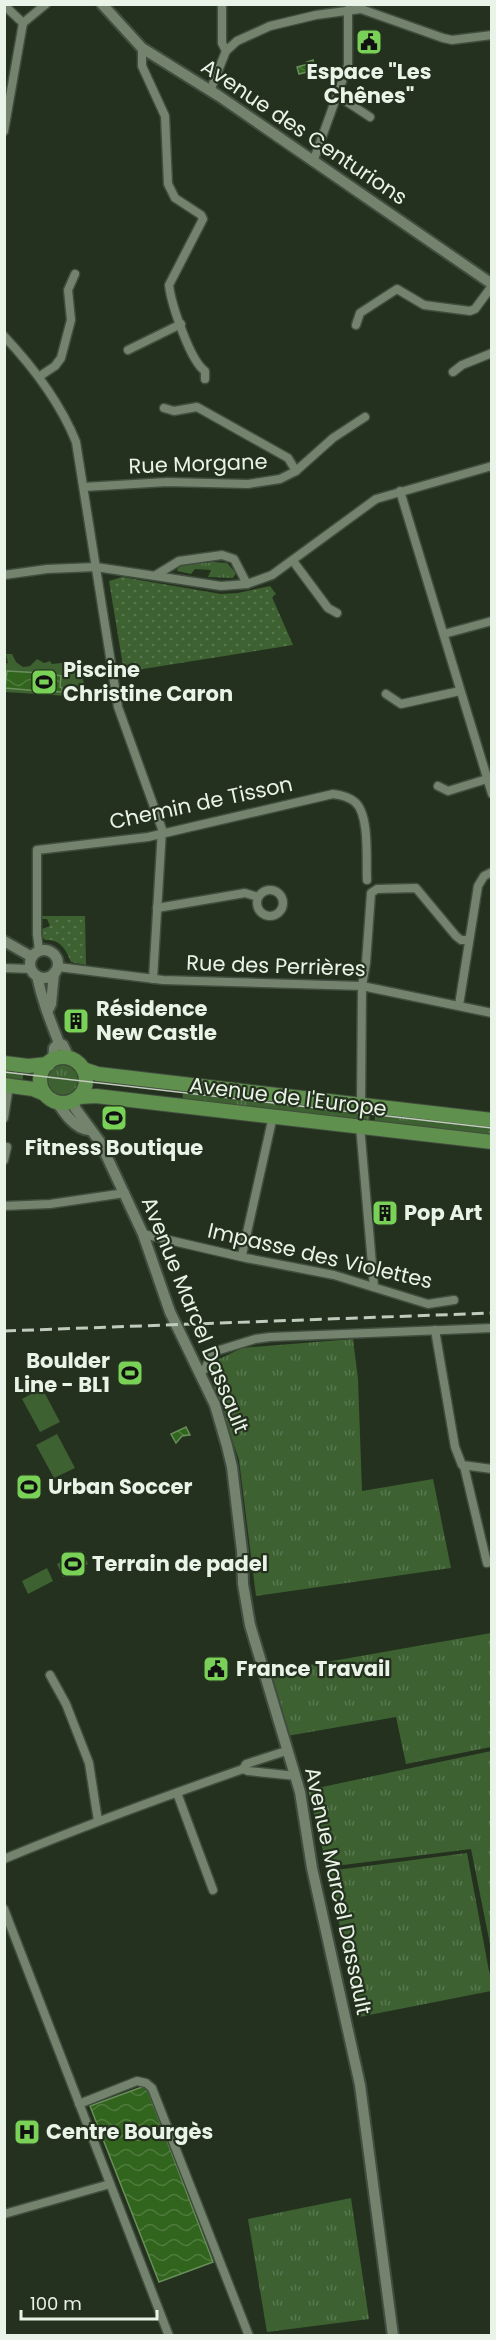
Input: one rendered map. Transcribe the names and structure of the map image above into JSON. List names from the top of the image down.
{
  "streets": {
    "main road": ["Avenue de l'Europe"],
    "street": [
      "Avenue des Centurions",
      "Rue Morgane",
      "Chemin de Tisson",
      "Rue des Perrières",
      "Impasse des Violettes",
      "Avenue Marcel Dassault"
    ]
  },
  "crossings": [
    ["Avenue de l'Europe", "Avenue Marcel Dassault"],
    ["Impasse des Violettes", "Avenue Marcel Dassault"]
  ],
  "places": {
    "public building": ["Espace \"Les Chênes\"", "France Travail"],
    "sports": [
      "Piscine Christine Caron",
      "Fitness Boutique",
      "Boulder Line - BL1",
      "Urban Soccer",
      "Terrain de padel"
    ],
    "building": ["Résidence New Castle", "Pop Art"],
    "hospital": ["Centre Bourgès"]
  },
  "scale_bar": "100 m"
}
